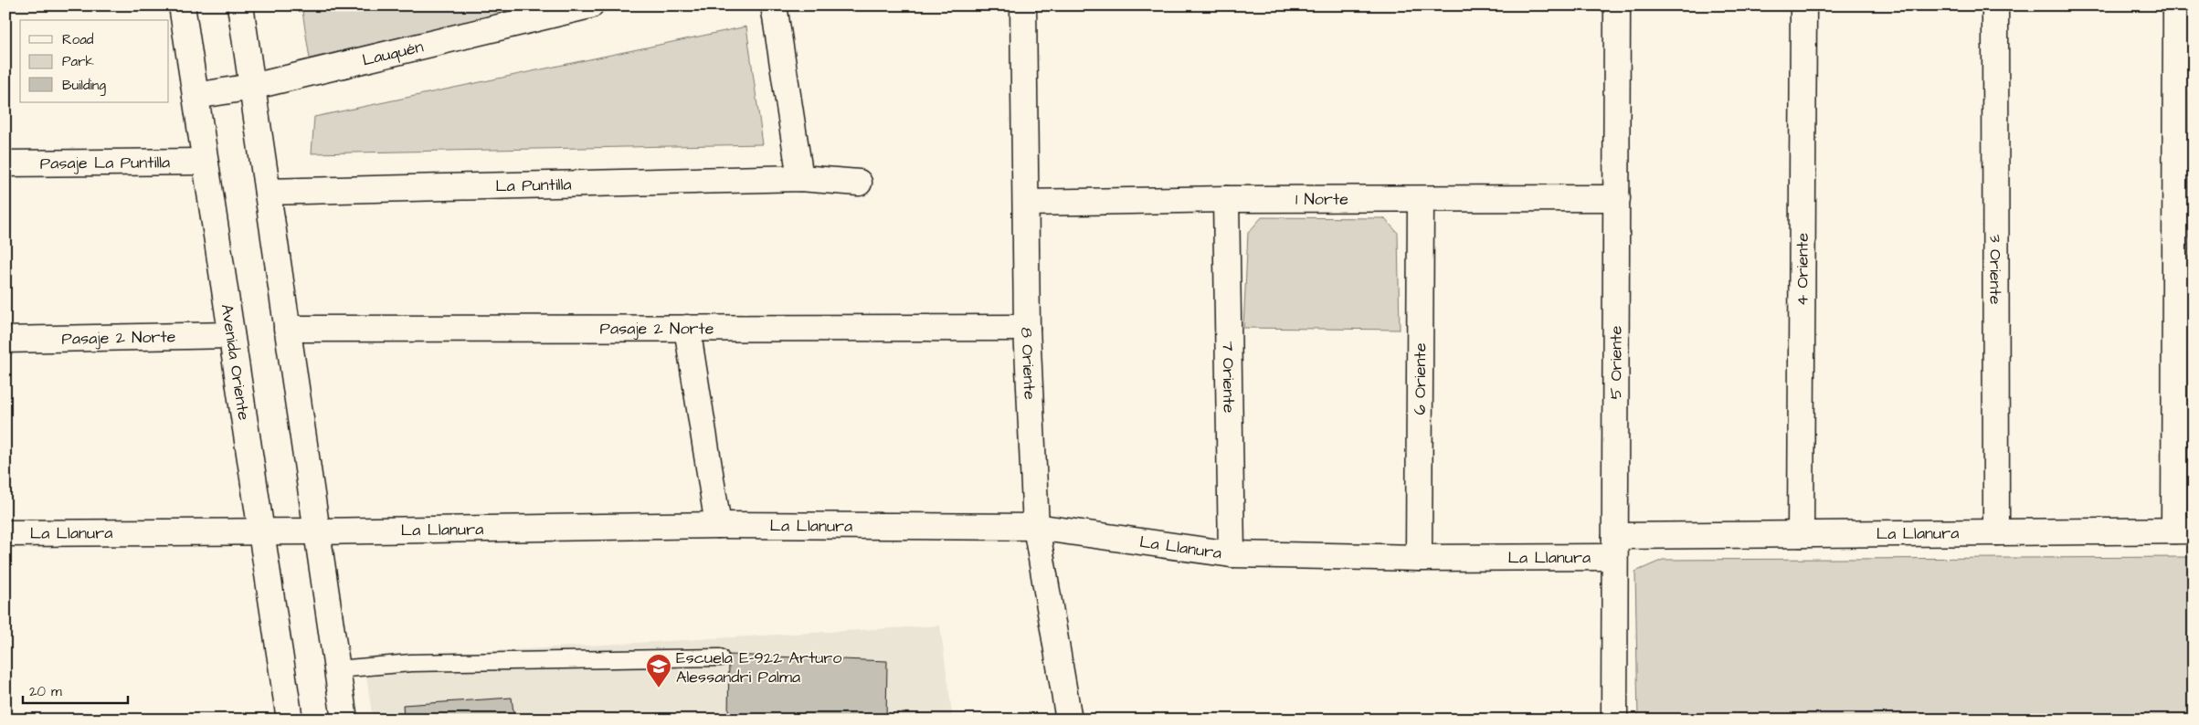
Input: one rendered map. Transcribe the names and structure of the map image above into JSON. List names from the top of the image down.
{
  "streets": {
    "street": [
      "Lauquén",
      "Pasaje La Puntilla",
      "La Puntilla",
      "1 Norte",
      "3 Oriente",
      "4 Oriente",
      "Pasaje 2 Norte",
      "Avenida Oriente",
      "5 Oriente",
      "8 Oriente",
      "7 Oriente",
      "6 Oriente",
      "La Llanura"
    ]
  },
  "crossings": [
    ["Lauquén", "Avenida Oriente"],
    ["Pasaje La Puntilla", "Avenida Oriente"],
    ["1 Norte", "5 Oriente"],
    ["1 Norte", "8 Oriente"],
    ["1 Norte", "7 Oriente"],
    ["1 Norte", "6 Oriente"],
    ["3 Oriente", "La Llanura"],
    ["4 Oriente", "La Llanura"],
    ["Pasaje 2 Norte", "Avenida Oriente"],
    ["Pasaje 2 Norte", "8 Oriente"],
    ["Avenida Oriente", "La Llanura"],
    ["5 Oriente", "La Llanura"],
    ["8 Oriente", "La Llanura"],
    ["7 Oriente", "La Llanura"],
    ["6 Oriente", "La Llanura"]
  ],
  "places": {
    "school or university": ["Escuela E-922 Arturo Alessandri Palma"]
  },
  "legend": ["Road", "Park", "Building"],
  "scale_bar": "20 m"
}
